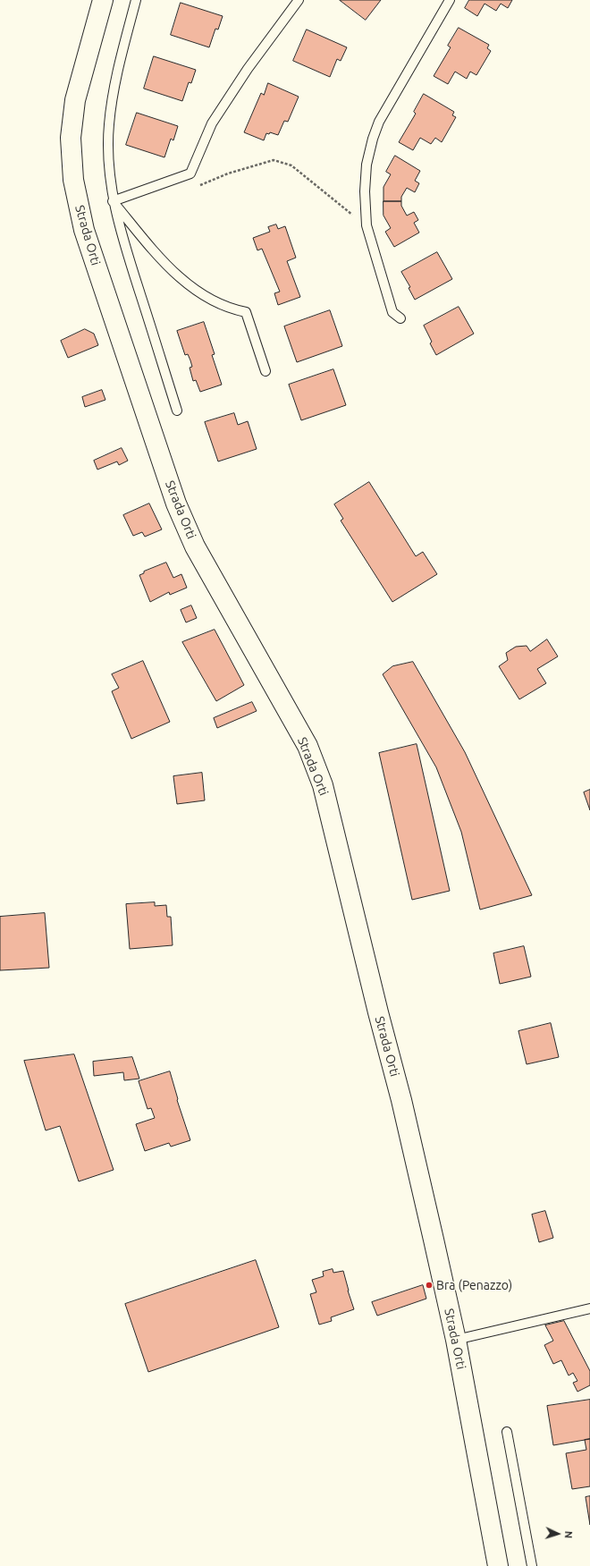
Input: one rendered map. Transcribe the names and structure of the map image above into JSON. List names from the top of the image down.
{
  "streets": {
    "main road": ["Strada Orti"]
  },
  "places": ["Bra (Penazzo)"],
  "north": "right"
}
